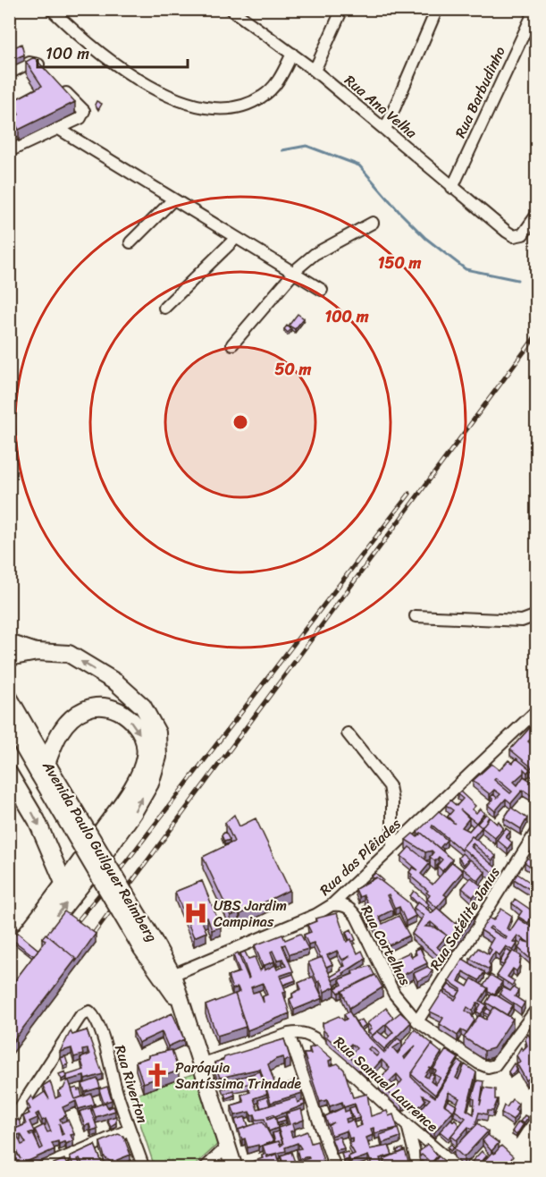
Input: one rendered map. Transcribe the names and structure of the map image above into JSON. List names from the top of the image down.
{
  "streets": {
    "street": [
      "Rua Barbudinho",
      "Rua Ana Velha",
      "Avenida Paulo Guilguer Reimberg",
      "Rua das Plêiades",
      "Rua Satélite Janus",
      "Rua Cortelhas",
      "Rua Riverton",
      "Rua Samuel Laurence"
    ]
  },
  "crossings": [
    ["Rua Barbudinho", "Rua Ana Velha"],
    ["Avenida Paulo Guilguer Reimberg", "Rua das Plêiades"],
    ["Rua das Plêiades", "Rua Cortelhas"],
    ["Rua Satélite Janus", "Rua Cortelhas"]
  ],
  "places": {
    "hospital": ["UBS Jardim Campinas"],
    "church": ["Paróquia Santíssima Trindade"]
  },
  "scale_bar": "100 m",
  "rings": ["150 m", "100 m", "50 m"]
}
